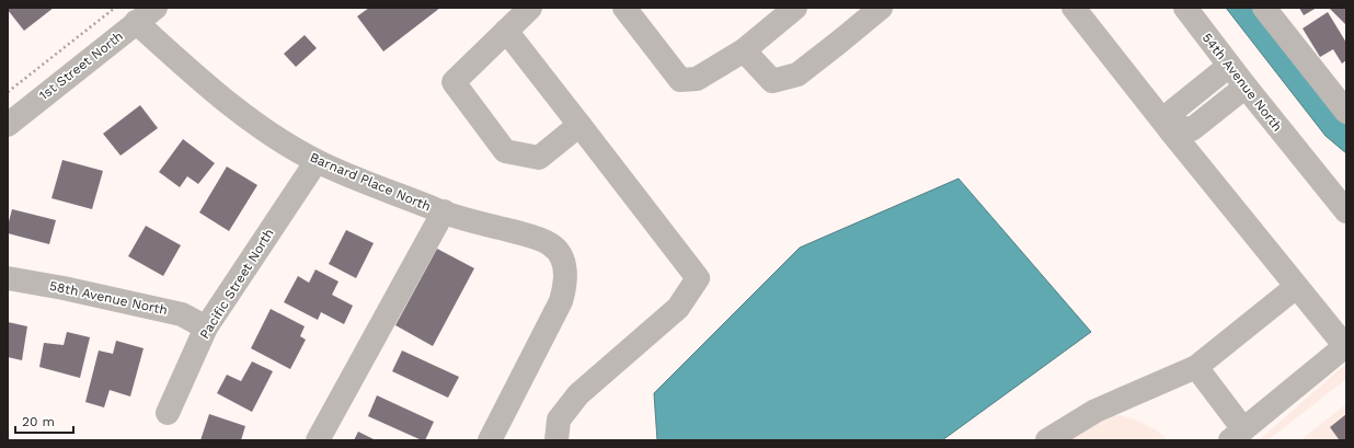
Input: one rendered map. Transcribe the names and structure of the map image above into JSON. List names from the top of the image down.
{
  "streets": {
    "street": [
      "1st Street North",
      "54th Avenue North",
      "Barnard Place North",
      "Pacific Street North",
      "58th Avenue North"
    ]
  },
  "crossings": [
    ["1st Street North", "Barnard Place North"],
    ["Barnard Place North", "Pacific Street North"],
    ["Pacific Street North", "58th Avenue North"]
  ],
  "scale_bar": "20 m"
}
